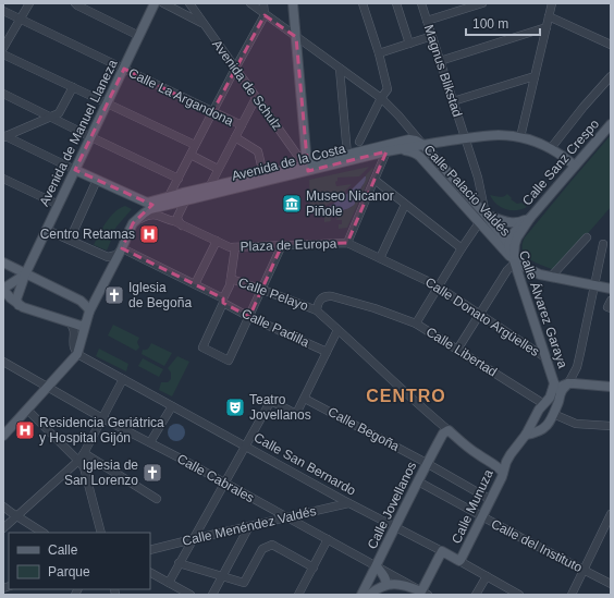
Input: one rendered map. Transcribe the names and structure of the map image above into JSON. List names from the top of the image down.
{
  "streets": {
    "main road": [
      "Avenida de Manuel Llaneza",
      "Avenida de la Costa",
      "Calle Sanz Crespo",
      "Calle Palacio Valdés",
      "Calle Álvarez Garaya",
      "Calle San Bernardo",
      "Calle Jovellanos",
      "Calle Munuza"
    ],
    "street": [
      "Magnus Blikstad",
      "Avenida de Schulz",
      "Calle La Argandona",
      "Plaza de Europa",
      "Calle Pelayo",
      "Calle Donato Argüelles",
      "Calle Padilla",
      "Calle Libertad",
      "Calle Begoña",
      "Calle Cabrales",
      "Calle Menéndez Valdés",
      "Calle del Instituto"
    ]
  },
  "crossings": [
    ["Magnus Blikstad", "Avenida de la Costa"],
    ["Avenida de Schulz", "Avenida de la Costa"],
    ["Calle La Argandona", "Avenida de Manuel Llaneza"],
    ["Avenida de la Costa", "Calle Sanz Crespo"],
    ["Avenida de la Costa", "Calle Palacio Valdés"],
    ["Avenida de la Costa", "Plaza de Europa"],
    ["Avenida de la Costa", "Calle Padilla"],
    ["Avenida de la Costa", "Calle San Bernardo"],
    ["Avenida de la Costa", "Calle Cabrales"],
    ["Calle Sanz Crespo", "Calle Palacio Valdés"],
    ["Calle Sanz Crespo", "Calle Álvarez Garaya"],
    ["Calle Palacio Valdés", "Plaza de Europa"],
    ["Calle Palacio Valdés", "Calle Álvarez Garaya"],
    ["Plaza de Europa", "Calle Donato Argüelles"],
    ["Calle Pelayo", "Calle Libertad"],
    ["Calle Álvarez Garaya", "Calle Donato Argüelles"],
    ["Calle Álvarez Garaya", "Calle Munuza"],
    ["Calle Libertad", "Calle Munuza"],
    ["Calle Begoña", "Calle Jovellanos"],
    ["Calle Begoña", "Calle Munuza"],
    ["Calle San Bernardo", "Calle Jovellanos"],
    ["Calle San Bernardo", "Calle Munuza"],
    ["Calle San Bernardo", "Calle Menéndez Valdés"],
    ["Calle Cabrales", "Calle Jovellanos"],
    ["Calle Cabrales", "Calle Menéndez Valdés"],
    ["Calle Jovellanos", "Calle del Instituto"],
    ["Calle Munuza", "Calle del Instituto"]
  ],
  "districts": ["CENTRO"],
  "places": {
    "museum": ["Museo Nicanor Piñole"],
    "hospital": ["Centro Retamas", "Residencia Geriátrica y Hospital Gijón"],
    "church": ["Iglesia de Begoña", "Iglesia de San Lorenzo"],
    "theatre": ["Teatro Jovellanos"]
  },
  "legend": ["Calle", "Parque"],
  "scale_bar": "100 m"
}
